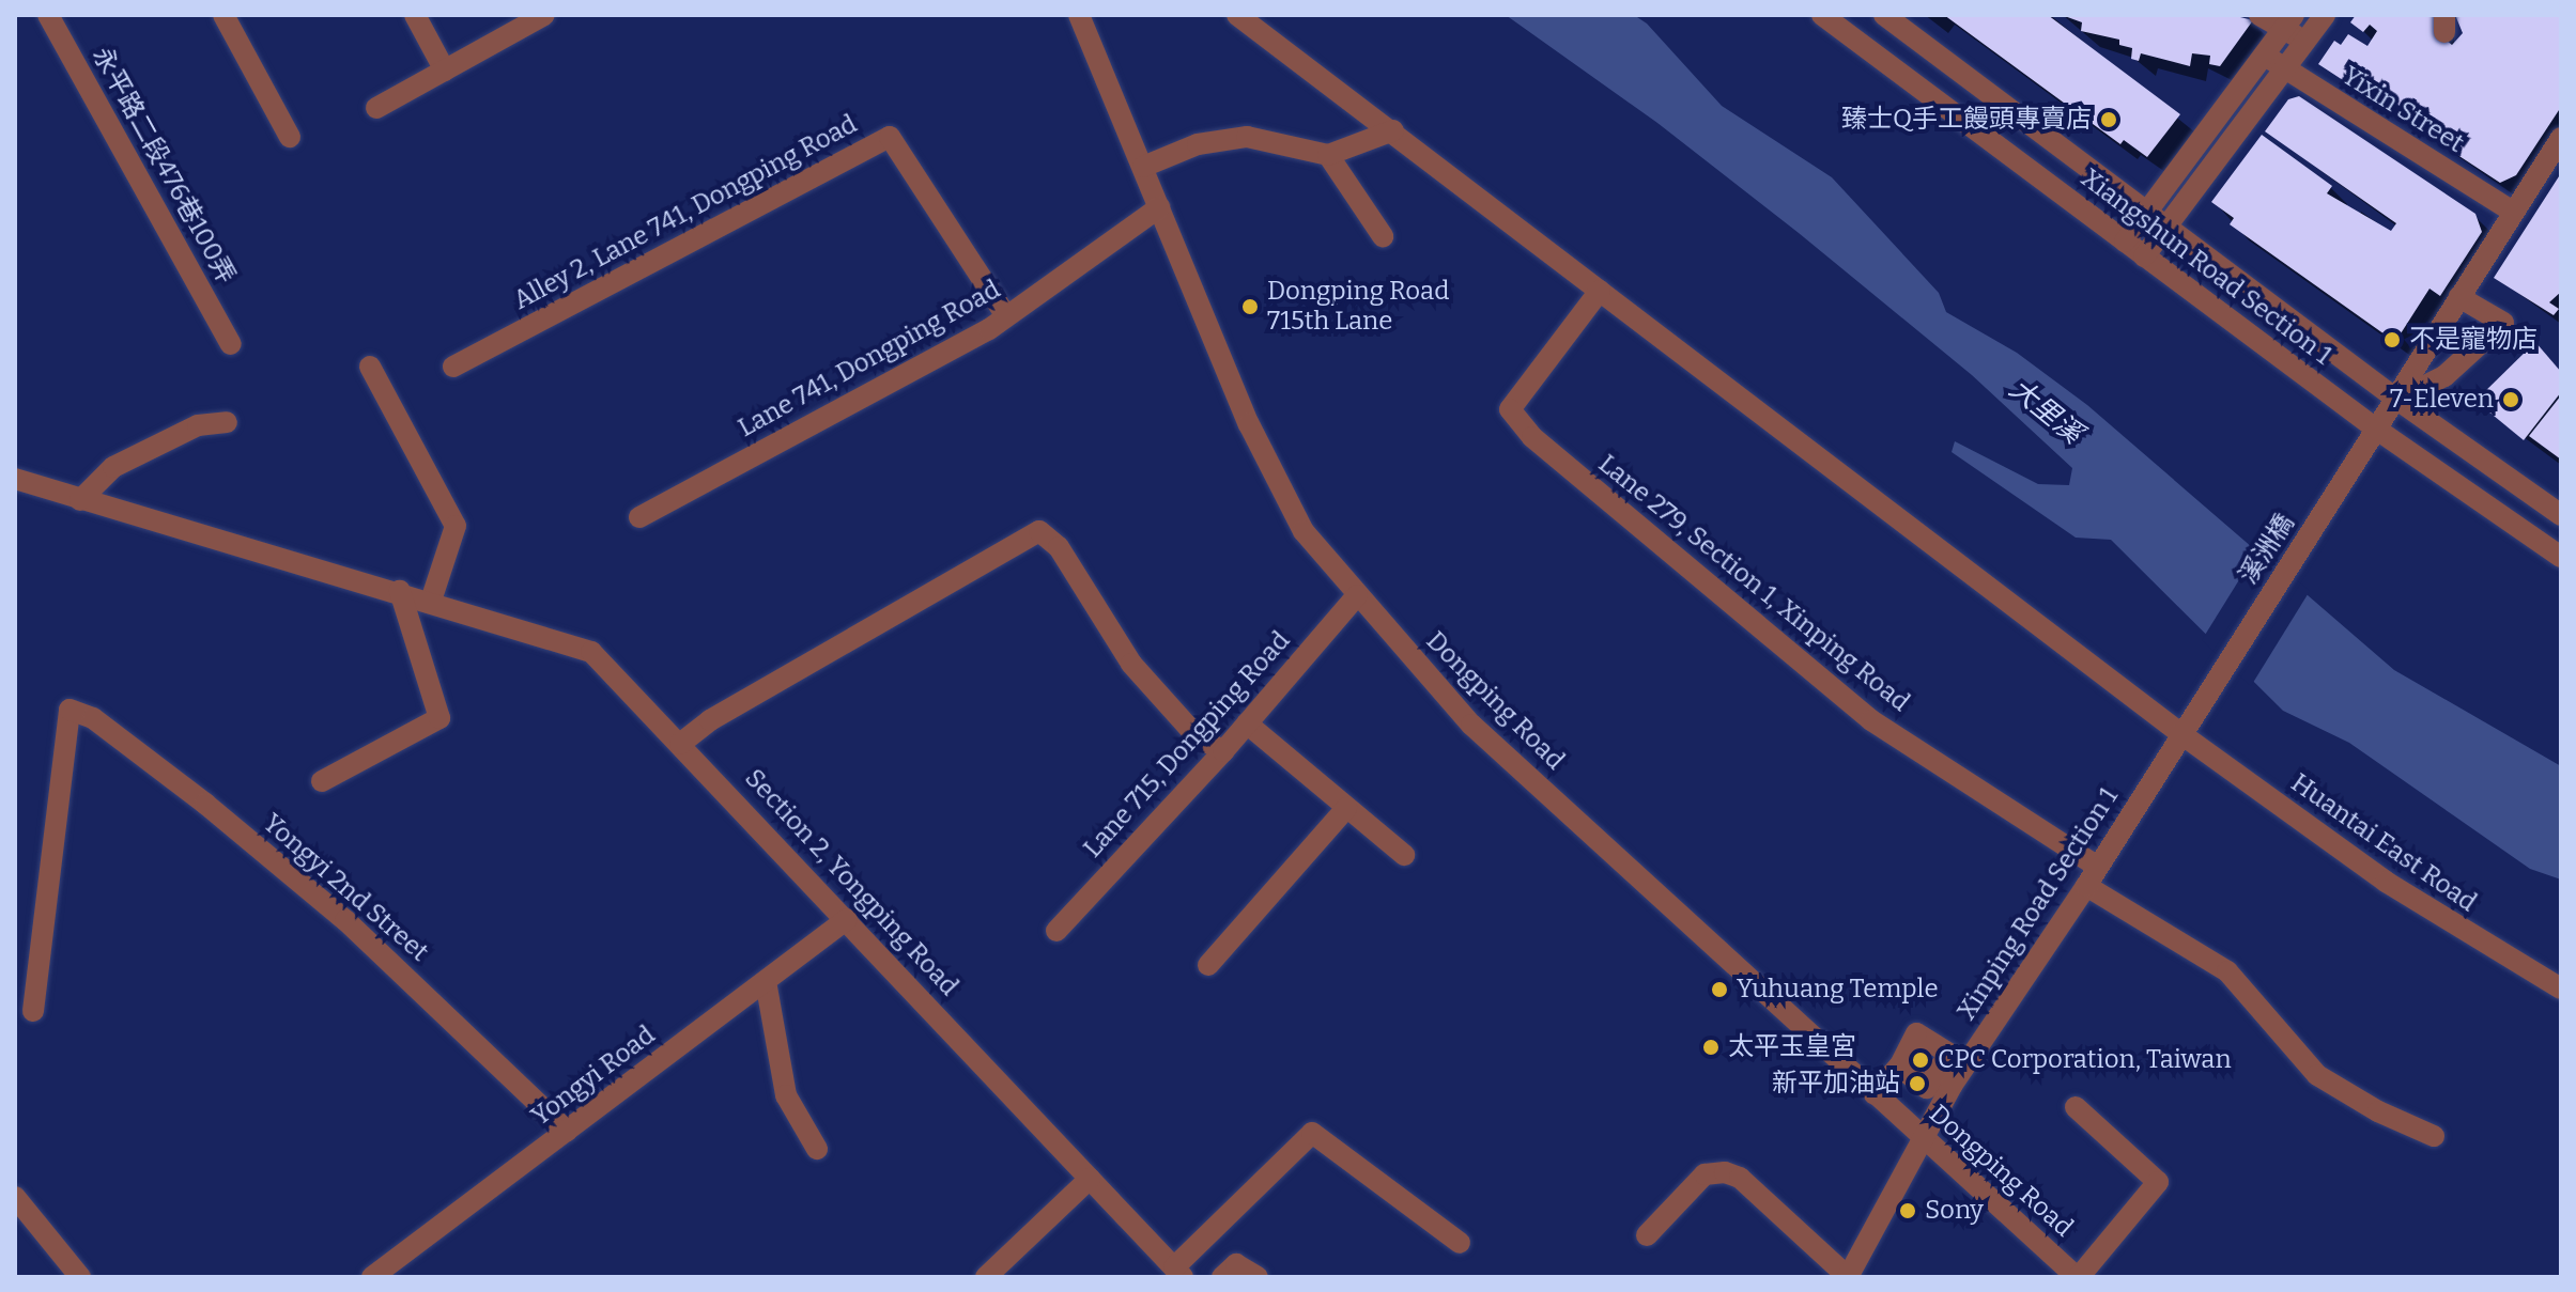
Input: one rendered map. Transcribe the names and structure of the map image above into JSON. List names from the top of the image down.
{
  "streets": {
    "street": [
      "Yixin Street",
      "永平路二段476巷100弄",
      "Alley 2, Lane 741, Dongping Road",
      "Xiangshun Road Section 1",
      "Lane 741, Dongping Road",
      "溪洲橋",
      "Lane 279, Section 1, Xinping Road",
      "Dongping Road",
      "Lane 715, Dongping Road",
      "Huantai East Road",
      "Section 2, Yongping Road",
      "Yongyi 2nd Street",
      "Xinping Road Section 1",
      "Yongyi Road"
    ]
  },
  "crossings": [
    ["Yixin Street", "溪洲橋"],
    ["Alley 2, Lane 741, Dongping Road", "Lane 741, Dongping Road"],
    ["Xiangshun Road Section 1", "溪洲橋"],
    ["Lane 741, Dongping Road", "Dongping Road"],
    ["溪洲橋", "Xinping Road Section 1"],
    ["Lane 279, Section 1, Xinping Road", "Huantai East Road"],
    ["Lane 279, Section 1, Xinping Road", "Xinping Road Section 1"],
    ["Dongping Road", "Lane 715, Dongping Road"],
    ["Dongping Road", "Xinping Road Section 1"],
    ["Huantai East Road", "Xinping Road Section 1"],
    ["Section 2, Yongping Road", "Yongyi Road"],
    ["Yongyi 2nd Street", "Yongyi Road"]
  ],
  "water": ["大里溪"],
  "places": [
    "臻士Q手工饅頭專賣店",
    "Dongping Road 715th Lane",
    "不是寵物店",
    "7-Eleven",
    "Yuhuang Temple",
    "太平玉皇宮",
    "CPC Corporation, Taiwan",
    "新平加油站",
    "Sony"
  ]
}
